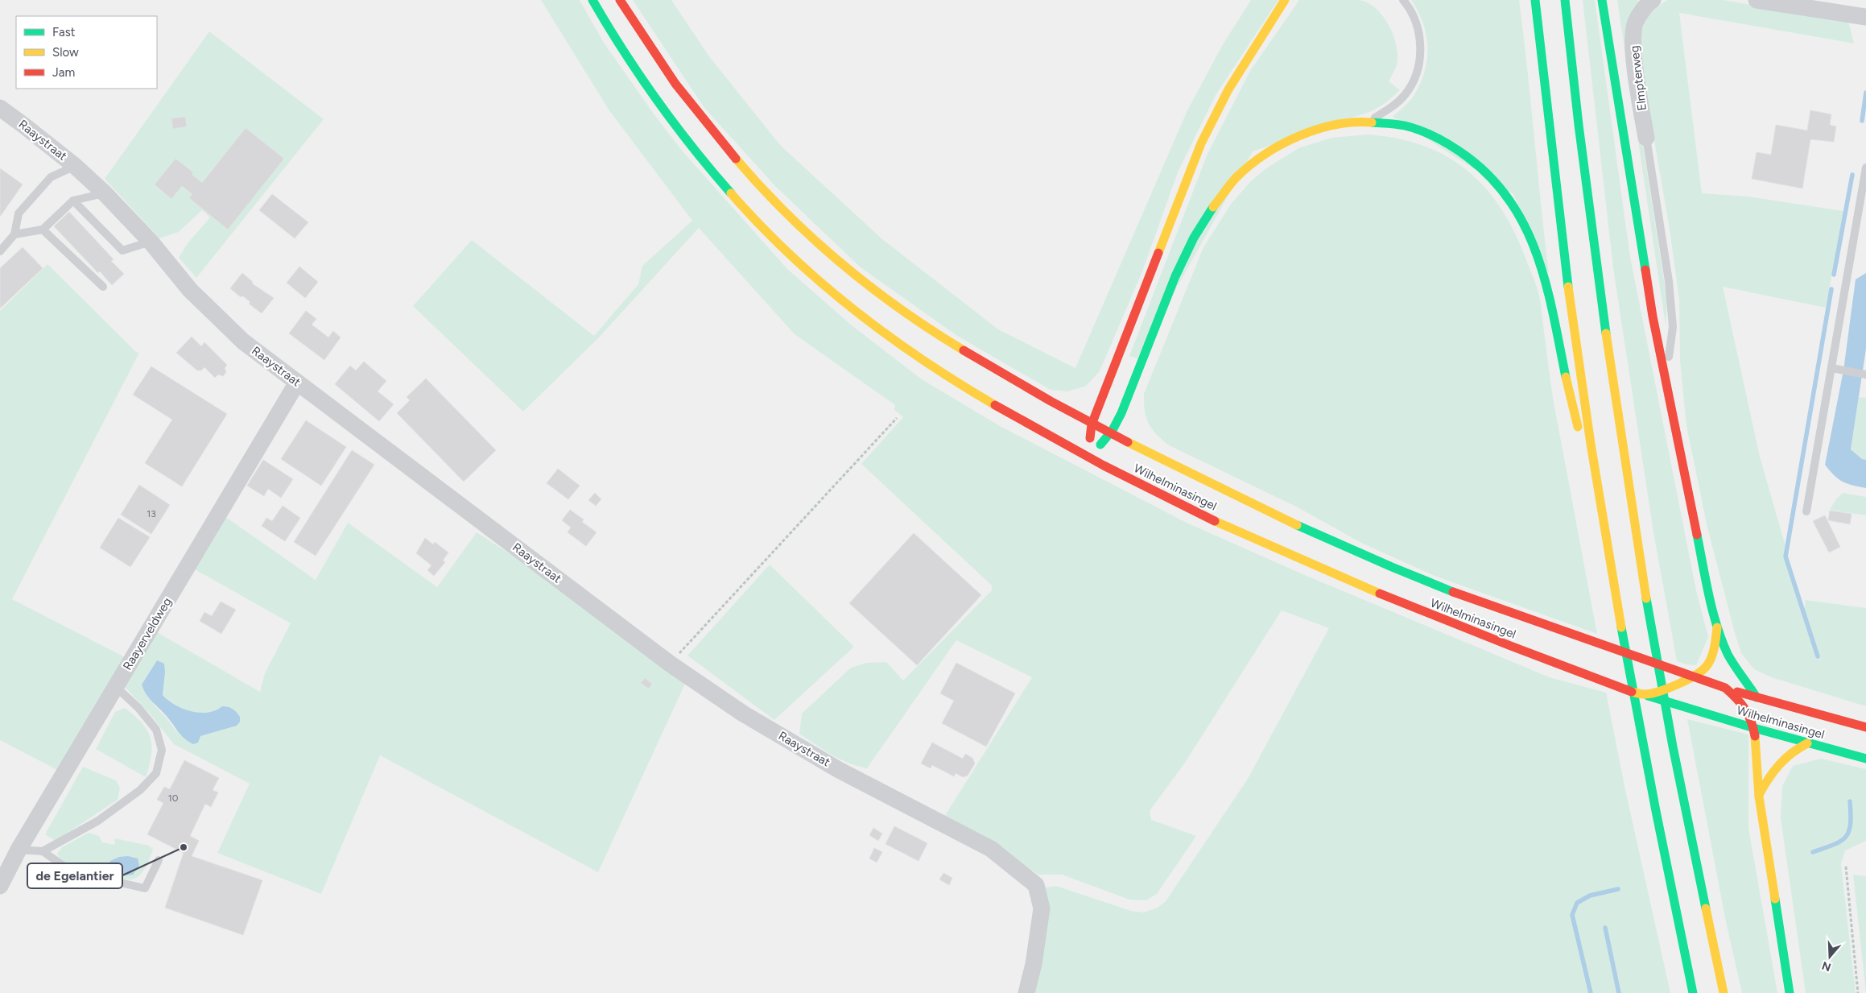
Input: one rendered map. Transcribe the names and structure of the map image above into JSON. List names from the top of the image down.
{
  "streets": {
    "main road": ["Wilhelminasingel"],
    "street": ["Elmpterweg", "Raaystraat", "Raayerveldweg"]
  },
  "crossings": [
    ["Raaystraat", "Raayerveldweg"]
  ],
  "places": ["de Egelantier"],
  "house_numbers": ["13", "10"],
  "legend": ["Fast", "Slow", "Jam"],
  "north": "bottom"
}
